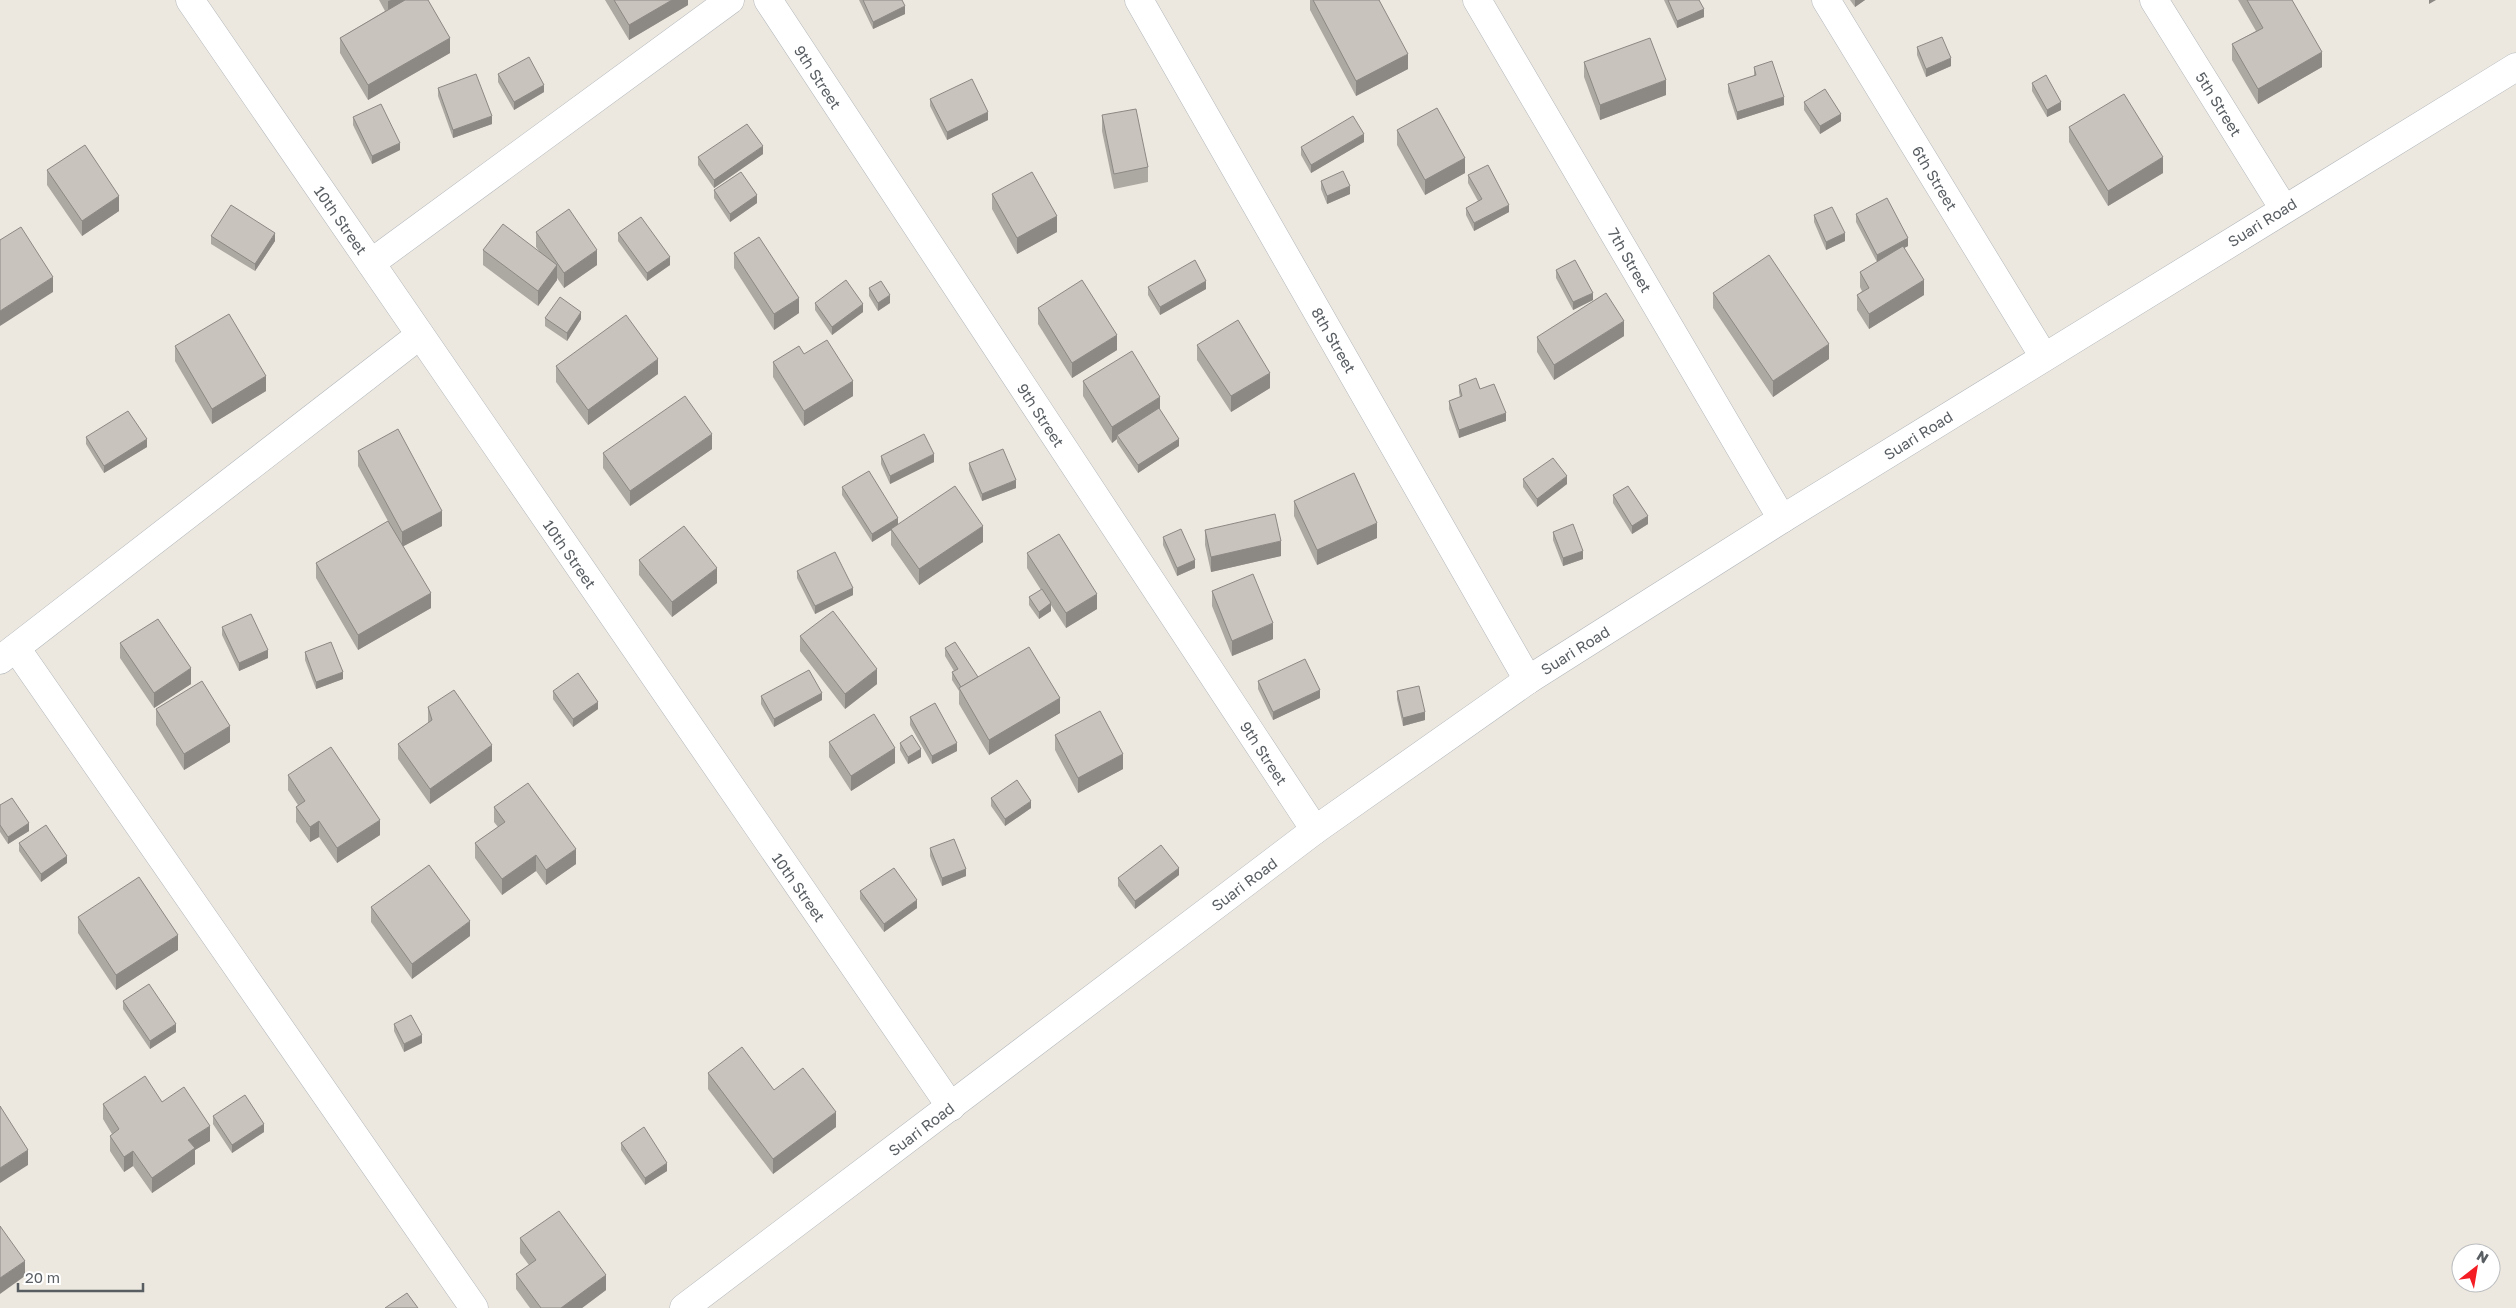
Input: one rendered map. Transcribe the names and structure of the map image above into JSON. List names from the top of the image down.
{
  "streets": {
    "street": [
      "9th Street",
      "5th Street",
      "6th Street",
      "10th Street",
      "Suari Road",
      "7th Street",
      "8th Street"
    ]
  },
  "crossings": [
    ["9th Street", "Suari Road"],
    ["5th Street", "Suari Road"],
    ["6th Street", "Suari Road"],
    ["10th Street", "Suari Road"],
    ["Suari Road", "7th Street"],
    ["Suari Road", "8th Street"]
  ],
  "scale_bar": "20 m",
  "north": "top right"
}
